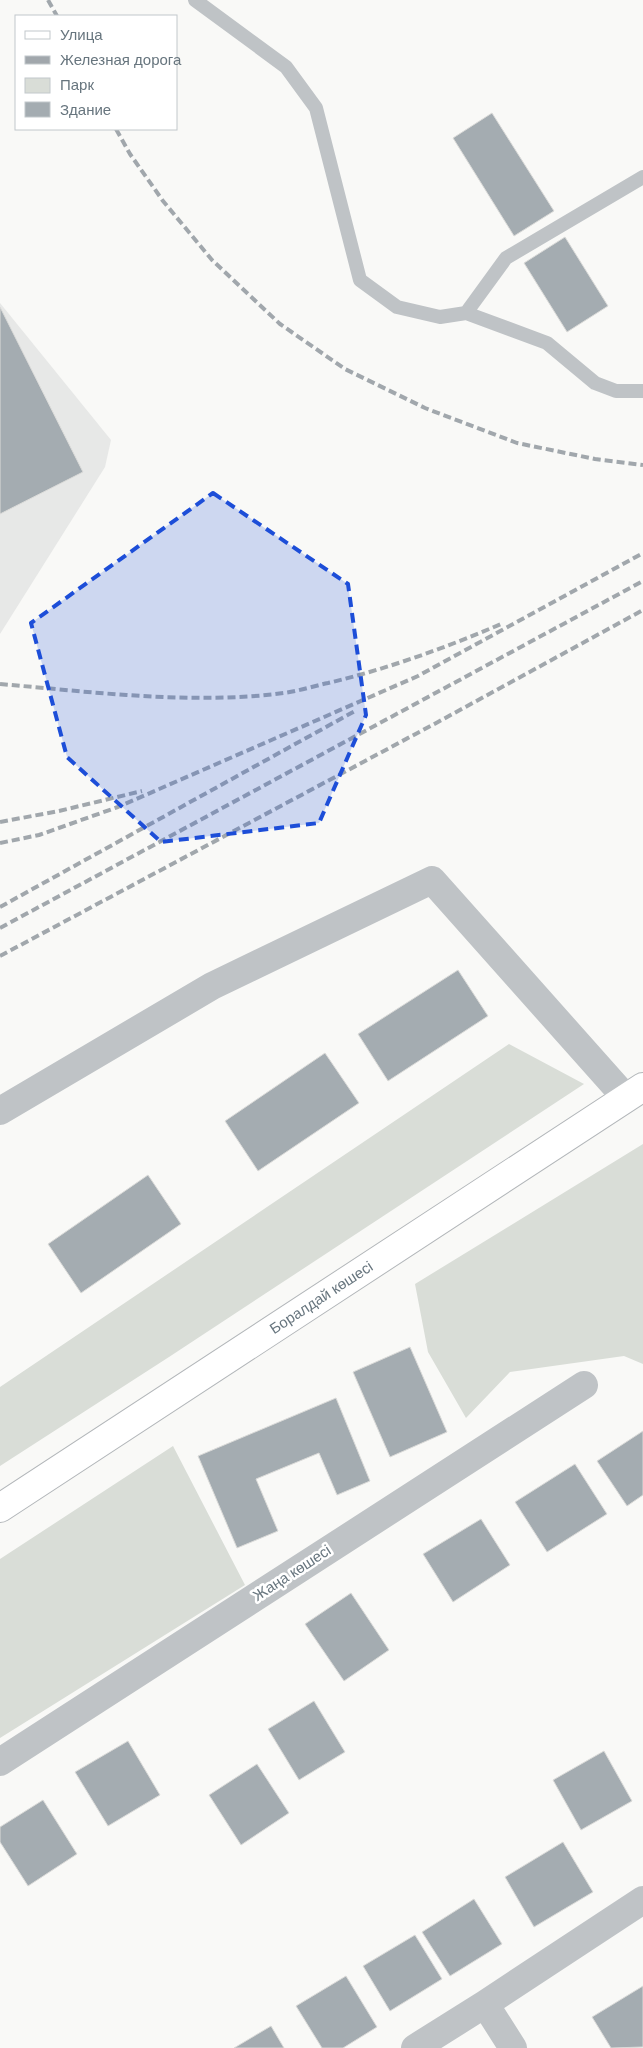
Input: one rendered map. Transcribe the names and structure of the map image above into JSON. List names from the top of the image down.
{
  "streets": {
    "main road": ["Боралдай көшесі"],
    "street": ["Жаңа көшесі"]
  },
  "legend": [
    "Улица",
    "Железная дорога",
    "Парк",
    "Здание"
  ]
}
